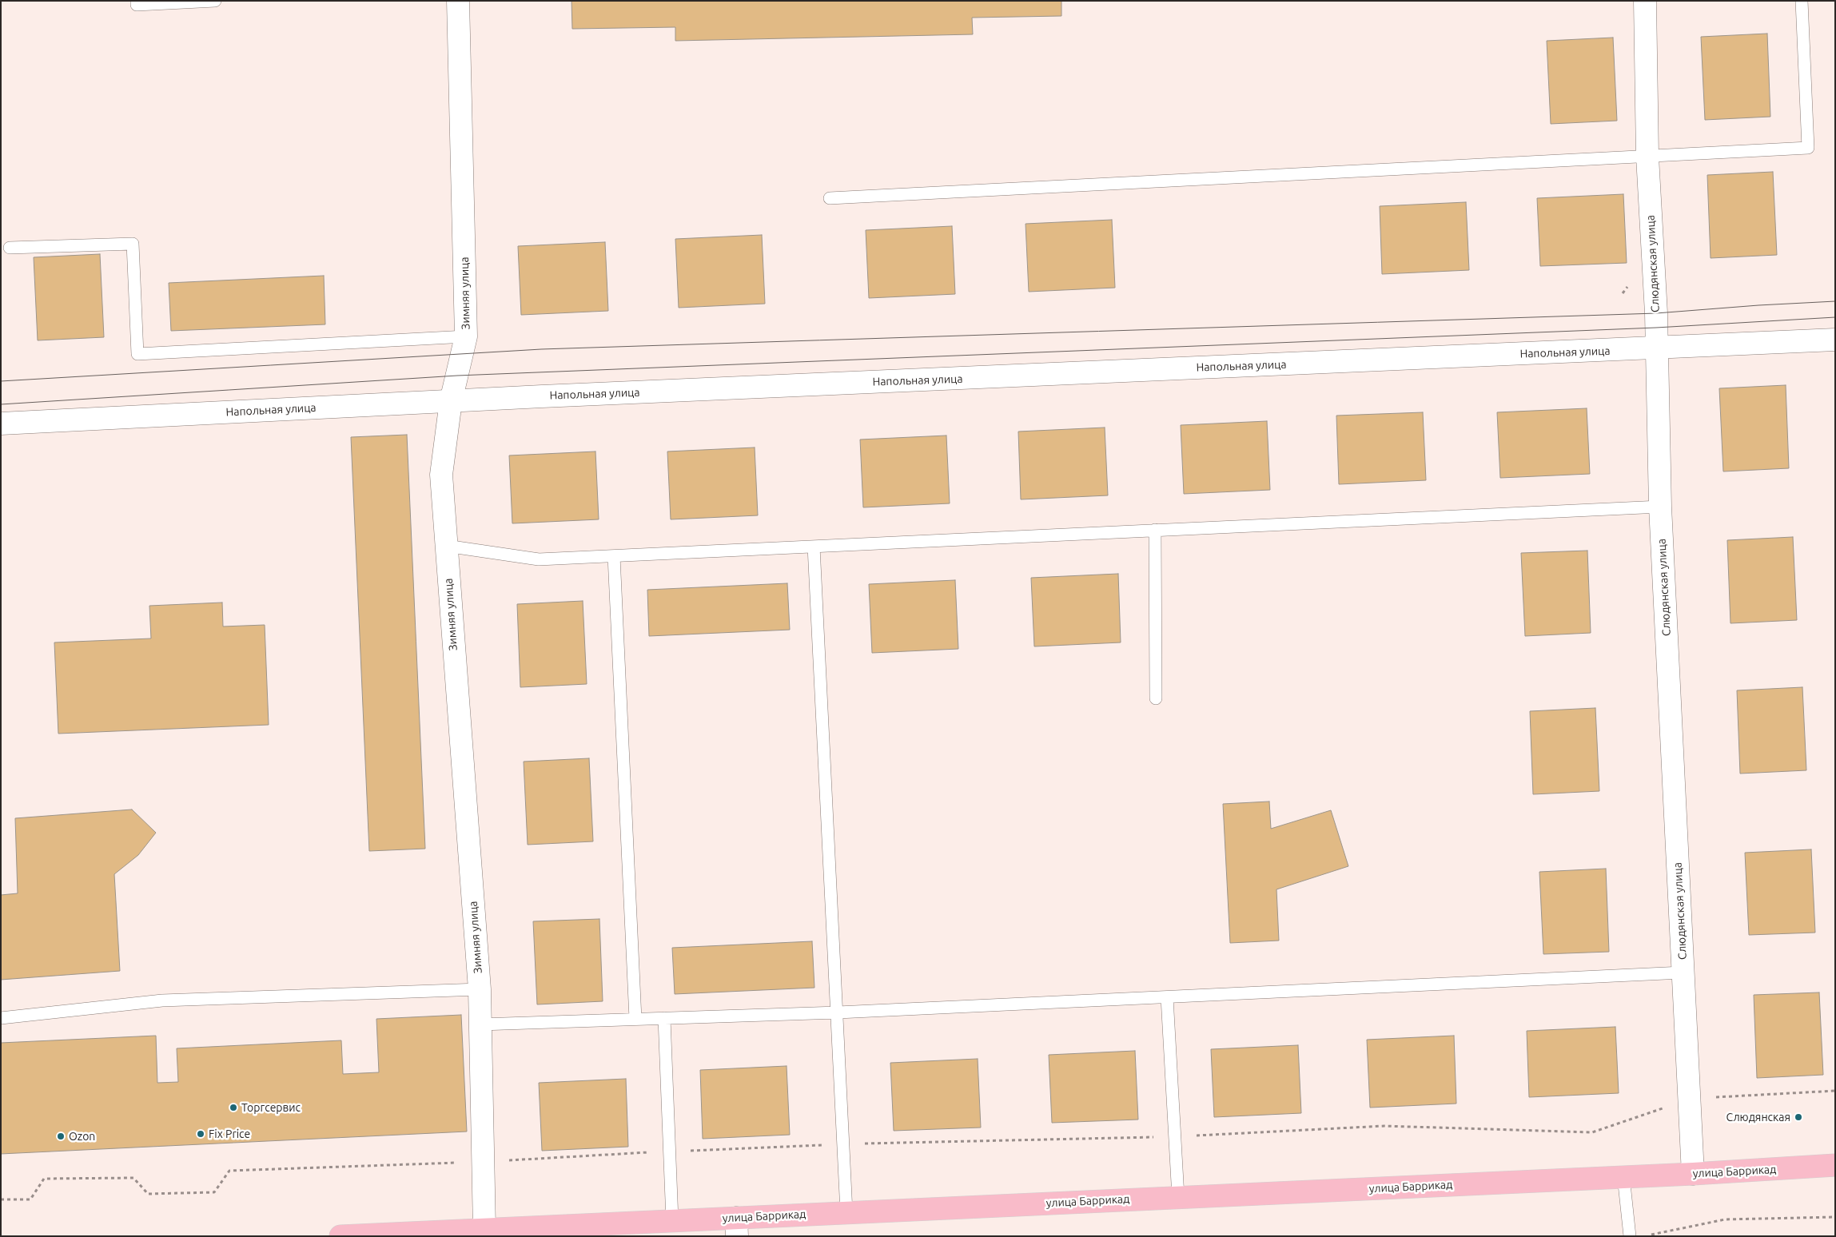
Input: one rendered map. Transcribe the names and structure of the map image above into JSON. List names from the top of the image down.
{
  "streets": {
    "main road": ["улица Баррикад"],
    "street": ["Слюдянская улица", "Зимняя улица", "Напольная улица"]
  },
  "crossings": [
    ["Слюдянская улица", "Напольная улица"],
    ["Слюдянская улица", "улица Баррикад"],
    ["Зимняя улица", "Напольная улица"],
    ["Зимняя улица", "улица Баррикад"]
  ],
  "places": [
    "Торгсервис",
    "Слюдянская",
    "Fix Price",
    "Ozon"
  ]
}
